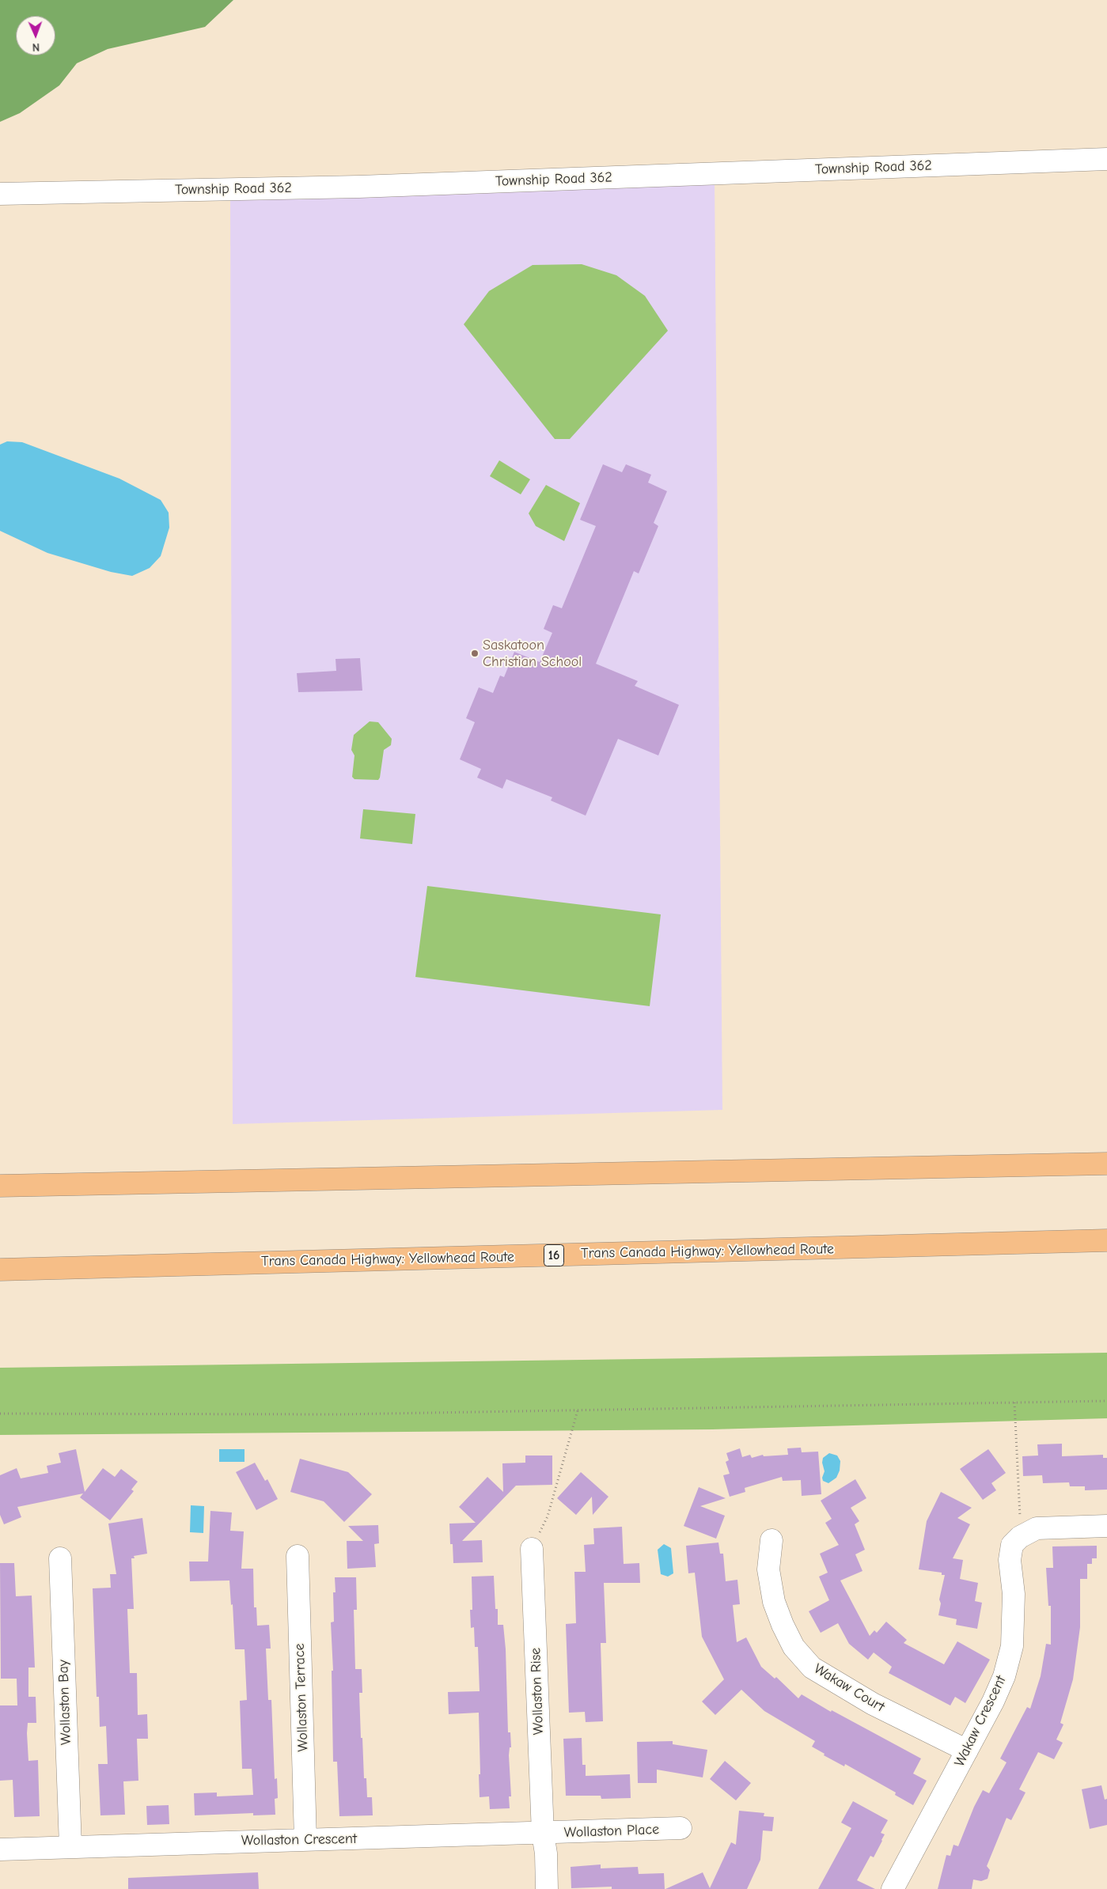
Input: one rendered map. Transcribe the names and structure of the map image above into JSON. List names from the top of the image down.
{
  "streets": {
    "highway": ["Trans Canada Highway: Yellowhead Route", "16"],
    "street": [
      "Township Road 362",
      "Wakaw Court",
      "Wollaston Rise",
      "Wollaston Terrace",
      "Wollaston Bay",
      "Wakaw Crescent",
      "Wollaston Place",
      "Wollaston Crescent"
    ]
  },
  "crossings": [
    ["Wakaw Court", "Wakaw Crescent"],
    ["Wollaston Rise", "Wollaston Place"],
    ["Wollaston Rise", "Wollaston Crescent"],
    ["Wollaston Terrace", "Wollaston Crescent"],
    ["Wollaston Bay", "Wollaston Crescent"],
    ["Wollaston Place", "Wollaston Crescent"]
  ],
  "places": ["Saskatoon Christian School"],
  "north": "bottom"
}
